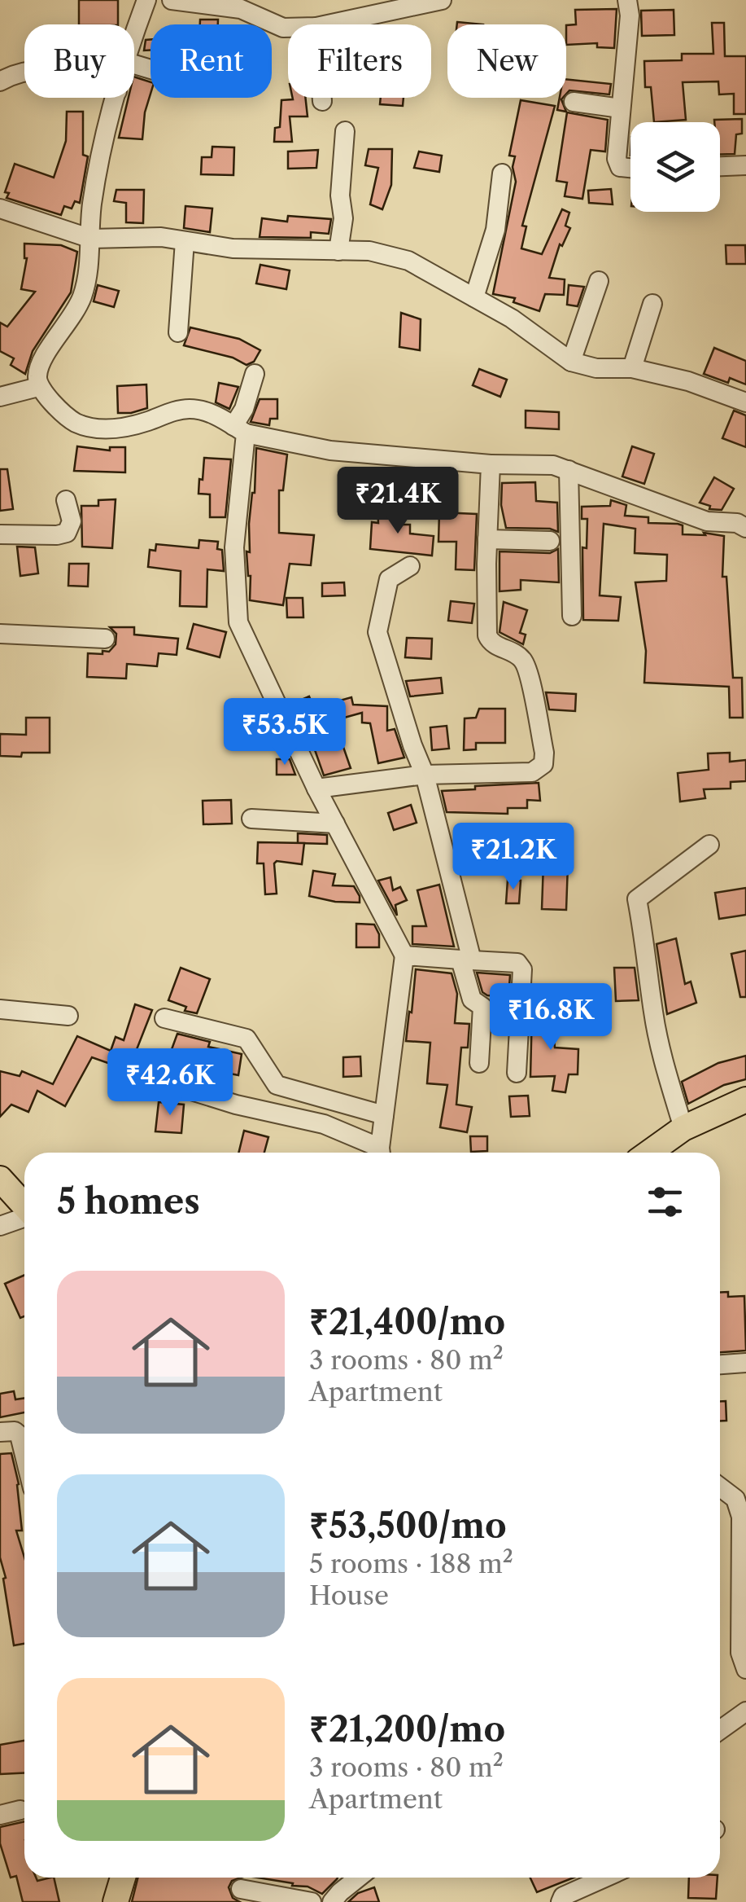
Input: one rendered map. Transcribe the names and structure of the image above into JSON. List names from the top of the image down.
{
  "page": {
    "chip": [
      "Buy",
      "Rent",
      "Filters",
      "New"
    ],
    "price": [
      "₹21.4K",
      "₹53.5K",
      "₹21.2K",
      "₹16.8K",
      "₹42.6K"
    ],
    "heading": "5 homes",
    "list": [
      {
        "name": "₹21,400/mo",
        "note": "3 rooms · 80 m² · Apartment"
      },
      {
        "name": "₹53,500/mo",
        "note": "5 rooms · 188 m² · House"
      },
      {
        "name": "₹21,200/mo",
        "note": "3 rooms · 80 m² · Apartment"
      }
    ]
  }
}
